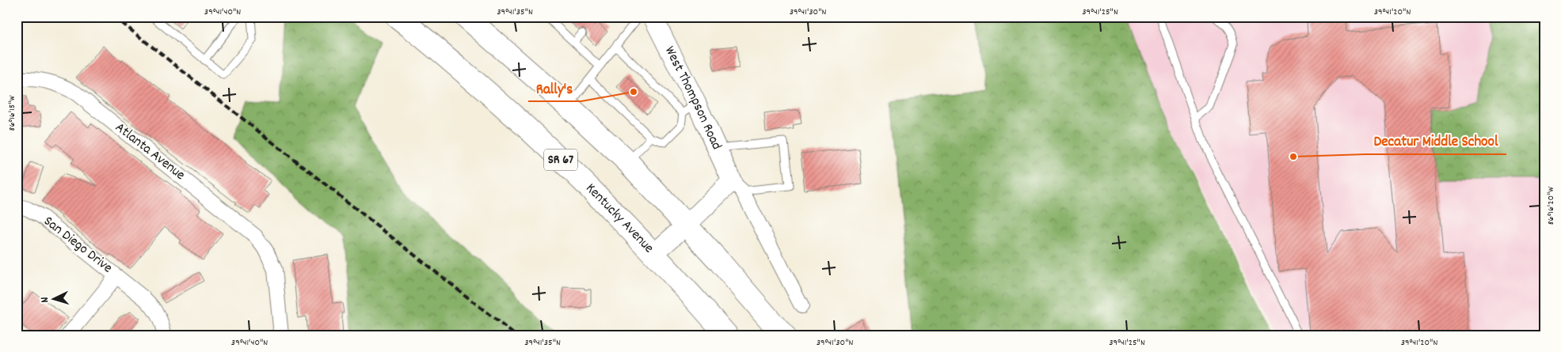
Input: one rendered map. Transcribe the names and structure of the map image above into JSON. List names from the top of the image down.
{
  "streets": {
    "main road": ["SR 67", "Kentucky Avenue"],
    "street": ["West Thompson Road", "Atlanta Avenue", "San Diego Drive"]
  },
  "places": ["Rally's", "Decatur Middle School"],
  "north": "left",
  "coordinates": [
    "39°41'40\"N",
    "39°41'35\"N",
    "39°41'30\"N",
    "39°41'25\"N",
    "39°41'20\"N",
    "86°16'15\"W",
    "86°16'20\"W"
  ]
}
